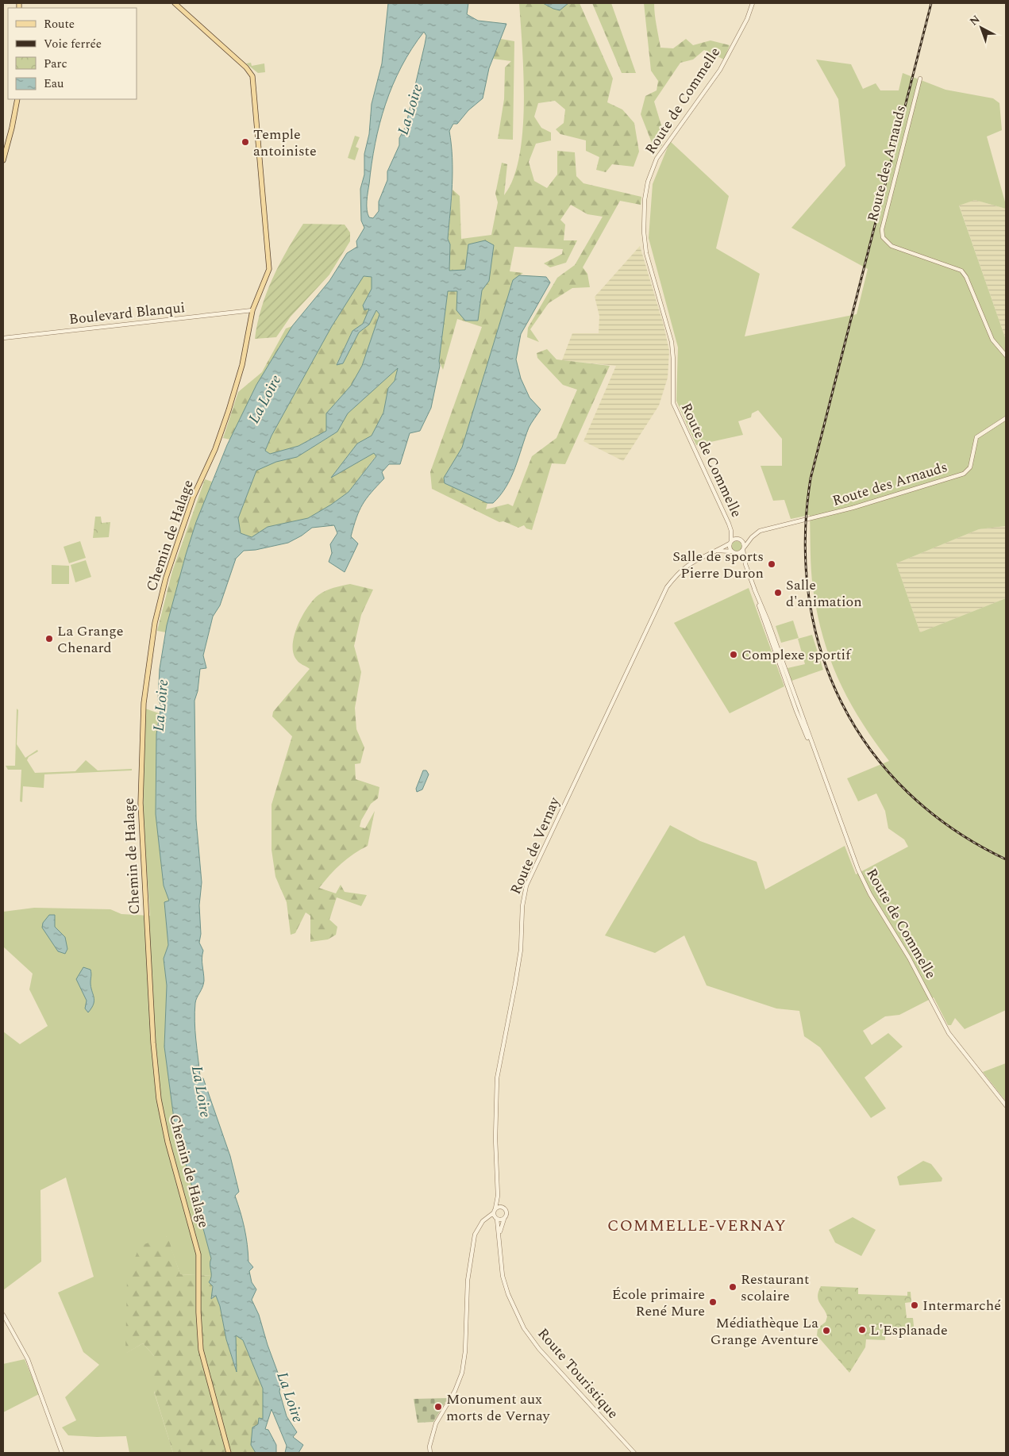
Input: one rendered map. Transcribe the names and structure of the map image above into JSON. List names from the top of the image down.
{
  "streets": {
    "main road": ["Chemin de Halage"],
    "street": [
      "Route de Commelle",
      "Route des Arnauds",
      "Boulevard Blanqui",
      "Route de Vernay",
      "Route Touristique"
    ]
  },
  "crossings": [
    ["Route de Commelle", "Route des Arnauds"],
    ["Route de Commelle", "Route de Vernay"],
    ["Route des Arnauds", "Route de Vernay"],
    ["Boulevard Blanqui", "Chemin de Halage"],
    ["Route de Vernay", "Route Touristique"]
  ],
  "districts": ["COMMELLE-VERNAY"],
  "water": ["La Loire"],
  "places": [
    "Temple antoiniste",
    "Salle de sports Pierre Duron",
    "Salle d'animation",
    "La Grange Chenard",
    "Complexe sportif",
    "Restaurant scolaire",
    "École primaire René Mure",
    "Intermarché",
    "L'Esplanade",
    "Médiathèque La Grange Aventure",
    "Monument aux morts de Vernay"
  ],
  "legend": [
    "Route",
    "Voie ferrée",
    "Parc",
    "Eau"
  ],
  "north": "top left"
}
